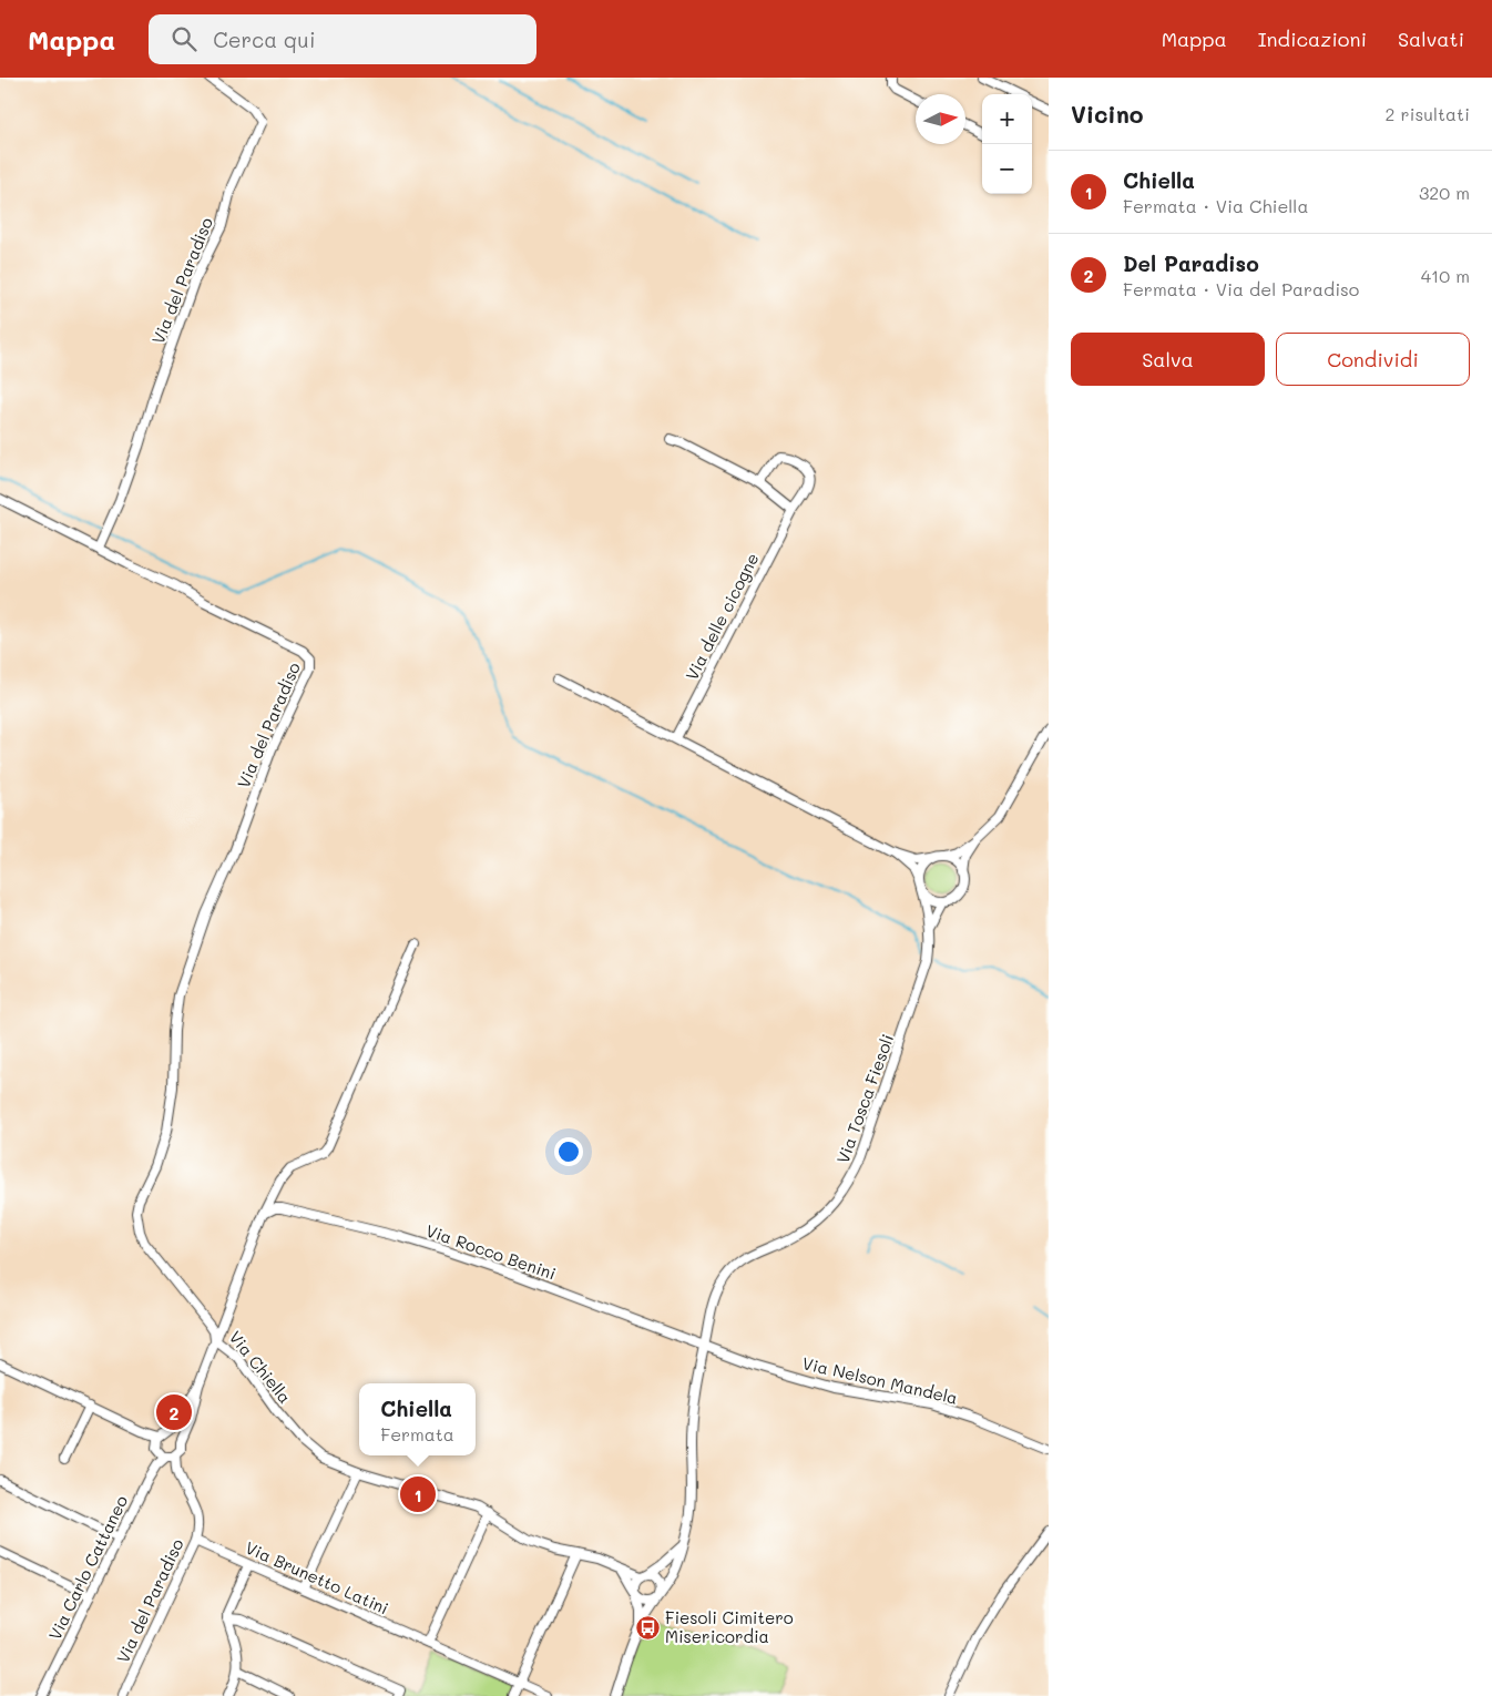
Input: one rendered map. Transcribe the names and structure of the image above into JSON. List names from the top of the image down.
{
  "streets": {
    "street": [
      "Via del Paradiso",
      "Via delle cicogne",
      "Via Tosca Fiesoli",
      "Via Rocco Benini",
      "Via Chiella",
      "Via Nelson Mandela",
      "Via Carlo Cattaneo",
      "Via Brunetto Latini"
    ]
  },
  "crossings": [
    ["Via del Paradiso", "Via Chiella"],
    ["Via del Paradiso", "Via Carlo Cattaneo"],
    ["Via del Paradiso", "Via Brunetto Latini"],
    ["Via Tosca Fiesoli", "Via Rocco Benini"],
    ["Via Tosca Fiesoli", "Via Chiella"],
    ["Via Tosca Fiesoli", "Via Nelson Mandela"],
    ["Via Rocco Benini", "Via Chiella"],
    ["Via Rocco Benini", "Via Nelson Mandela"]
  ],
  "places": {
    "bus stop": ["Fiesoli Cimitero Misericordia"]
  },
  "north": "right",
  "page": {
    "header": "Mappa",
    "search": "Cerca qui",
    "nav": ["Mappa", "Indicazioni", "Salvati"],
    "heading": ["Vicino", "2 risultati"],
    "map_buttons": ["+", "−"],
    "list": [
      {
        "mark": "1",
        "name": "Chiella",
        "note": "Fermata · Via Chiella",
        "value": "320 m"
      },
      {
        "mark": "2",
        "name": "Del Paradiso",
        "note": "Fermata · Via del Paradiso",
        "value": "410 m"
      }
    ],
    "buttons": ["Salva", "Condividi"],
    "popup": ["Chiella", "Fermata"],
    "pins": ["2", "1"]
  }
}
